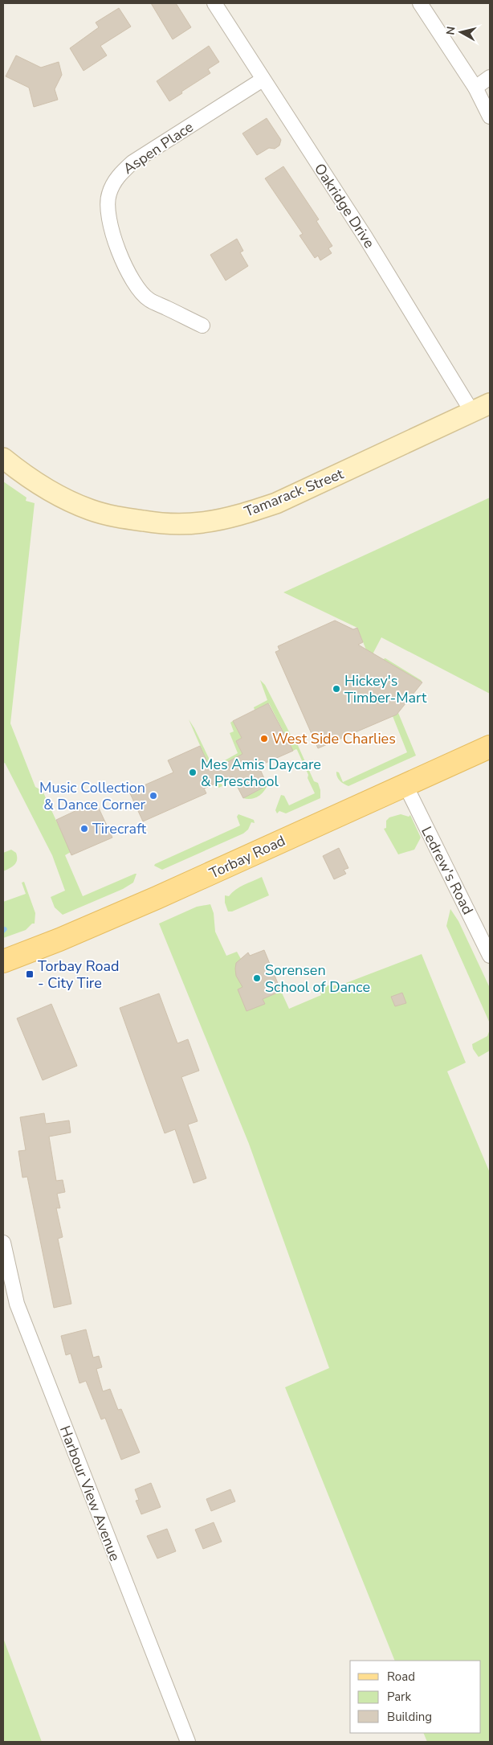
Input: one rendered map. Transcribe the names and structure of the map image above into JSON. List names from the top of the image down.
{
  "streets": {
    "main road": ["Torbay Road"],
    "street": [
      "Aspen Place",
      "Oakridge Drive",
      "Tamarack Street",
      "Ledrew's Road",
      "Harbour View Avenue"
    ]
  },
  "crossings": [
    ["Aspen Place", "Oakridge Drive"],
    ["Oakridge Drive", "Tamarack Street"],
    ["Torbay Road", "Ledrew's Road"]
  ],
  "places": {
    "other": [
      "Hickey's Timber-Mart",
      "West Side Charlies",
      "Mes Amis Daycare & Preschool",
      "Music Collection & Dance Corner",
      "Tirecraft",
      "Sorensen School of Dance"
    ],
    "transit": ["Torbay Road - City Tire"]
  },
  "legend": ["Road", "Park", "Building"],
  "north": "left"
}
